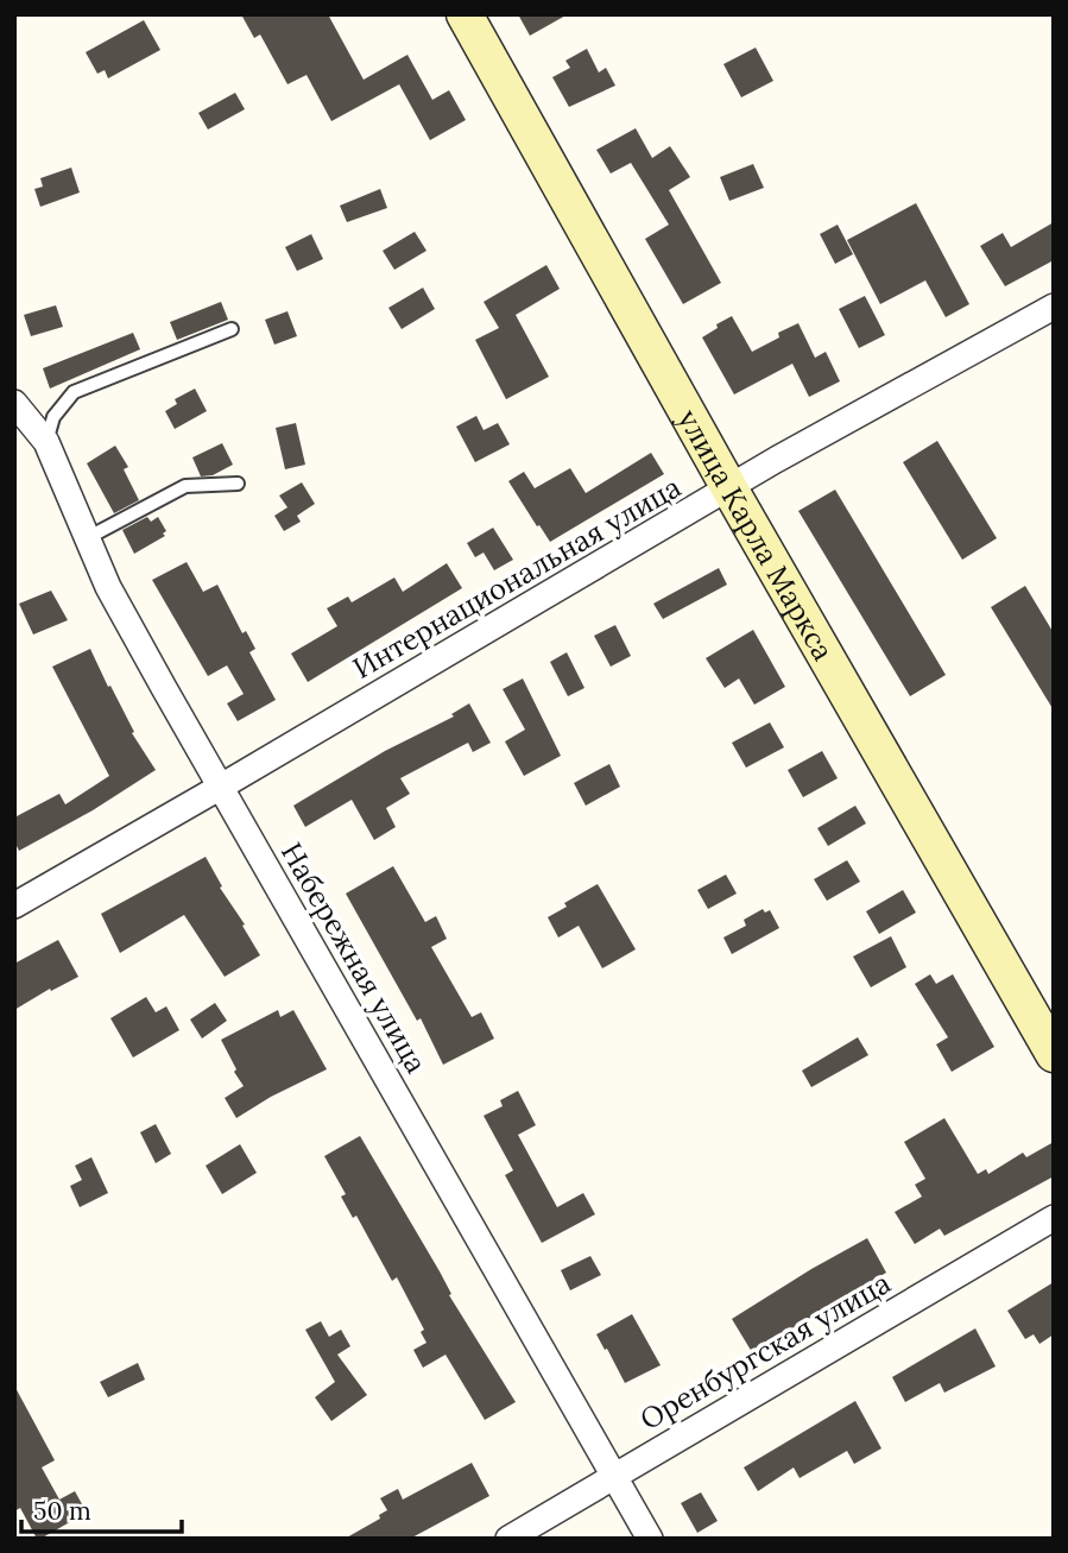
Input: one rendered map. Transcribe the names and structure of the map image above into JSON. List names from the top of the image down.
{
  "streets": {
    "main road": ["улица Карла Маркса"],
    "street": ["Интернациональная улица", "Набережная улица", "Оренбургская улица"]
  },
  "crossings": [
    ["улица Карла Маркса", "Интернациональная улица"],
    ["Интернациональная улица", "Набережная улица"],
    ["Набережная улица", "Оренбургская улица"]
  ],
  "scale_bar": "50 m"
}
